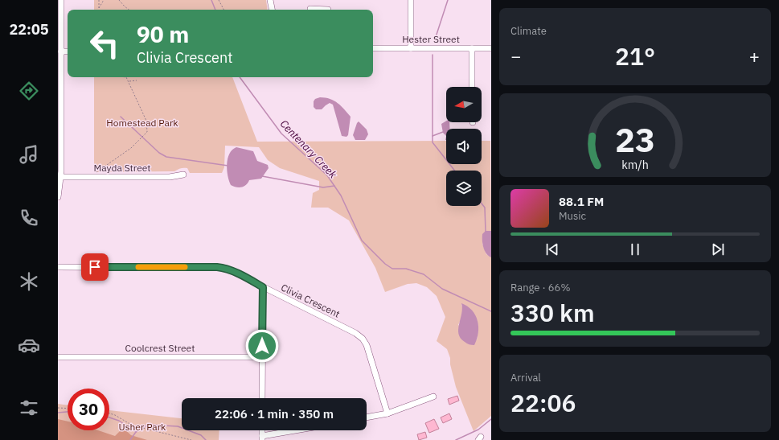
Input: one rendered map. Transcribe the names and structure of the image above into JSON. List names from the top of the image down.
{
  "streets": {
    "street": [
      "Hester Street",
      "Mayda Street",
      "Clivia Crescent",
      "Coolcrest Street"
    ]
  },
  "water": ["Centenary Creek"],
  "parks": ["Homestead Park", "Usher Park"],
  "north": "left",
  "page": {
    "tabs": "22:05",
    "tile": [
      "Climate",
      ["Range · 66%", "330 km"],
      ["Arrival", "22:06"]
    ],
    "turn": ["90 m", "Clivia Crescent"],
    "heat": ["−", "21°", "+"],
    "song": ["88.1 FM", "Music"],
    "limit": "30",
    "trip": "22:06 · 1 min · 350 m",
    "gauge": ["23", "km/h"]
  }
}
